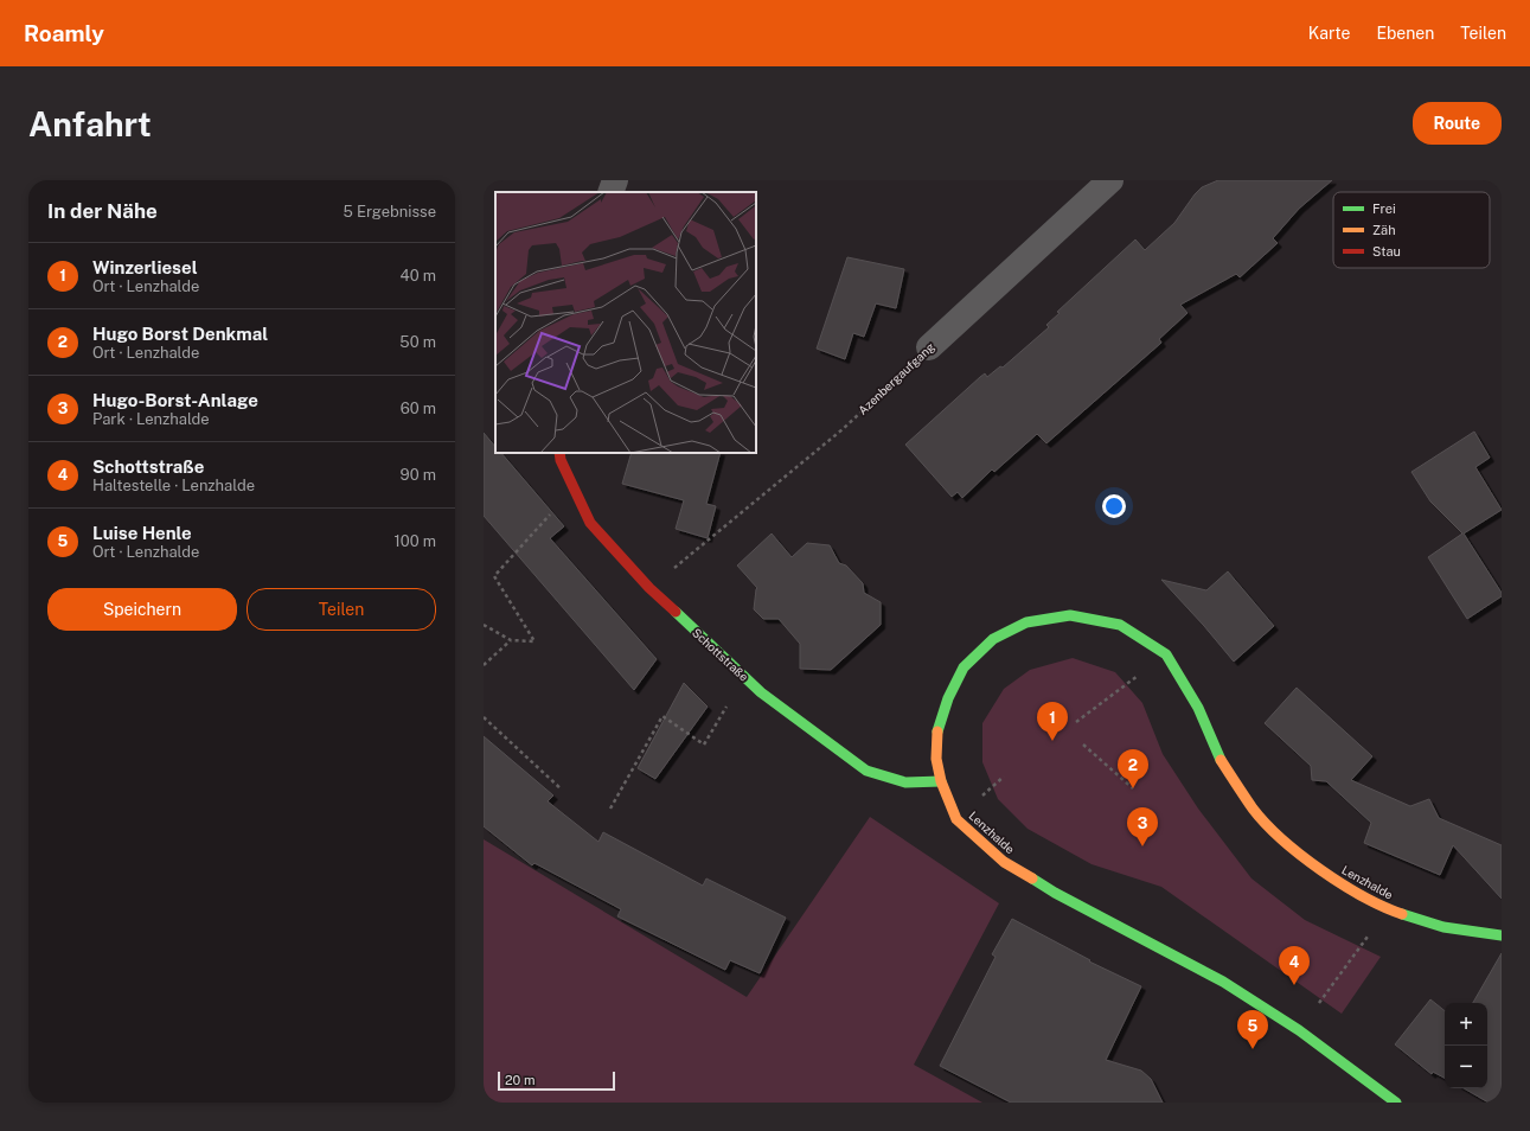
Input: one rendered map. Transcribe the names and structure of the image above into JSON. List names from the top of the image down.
{
  "streets": {
    "street": ["Azenbergaufgang", "Schottstraße", "Lenzhalde"]
  },
  "crossings": [
    ["Schottstraße", "Lenzhalde"]
  ],
  "legend": ["Frei", "Zäh", "Stau"],
  "scale_bar": "20 m",
  "page": {
    "header": "Roamly",
    "nav": ["Karte", "Ebenen", "Teilen"],
    "buttons": [
      "Route",
      ["Speichern", "Teilen"]
    ],
    "title": "Anfahrt",
    "heading": ["In der Nähe", "5 Ergebnisse"],
    "list": [
      {
        "mark": "1",
        "name": "Winzerliesel",
        "note": "Ort · Lenzhalde",
        "value": "40 m"
      },
      {
        "mark": "2",
        "name": "Hugo Borst Denkmal",
        "note": "Ort · Lenzhalde",
        "value": "50 m"
      },
      {
        "mark": "3",
        "name": "Hugo-Borst-Anlage",
        "note": "Park · Lenzhalde",
        "value": "60 m"
      },
      {
        "mark": "4",
        "name": "Schottstraße",
        "note": "Haltestelle · Lenzhalde",
        "value": "90 m"
      },
      {
        "mark": "5",
        "name": "Luise Henle",
        "note": "Ort · Lenzhalde",
        "value": "100 m"
      }
    ],
    "pins": [
      "1",
      "2",
      "3",
      "4",
      "5"
    ],
    "map_buttons": ["+", "−"],
    "scale": "20 m"
  }
}
